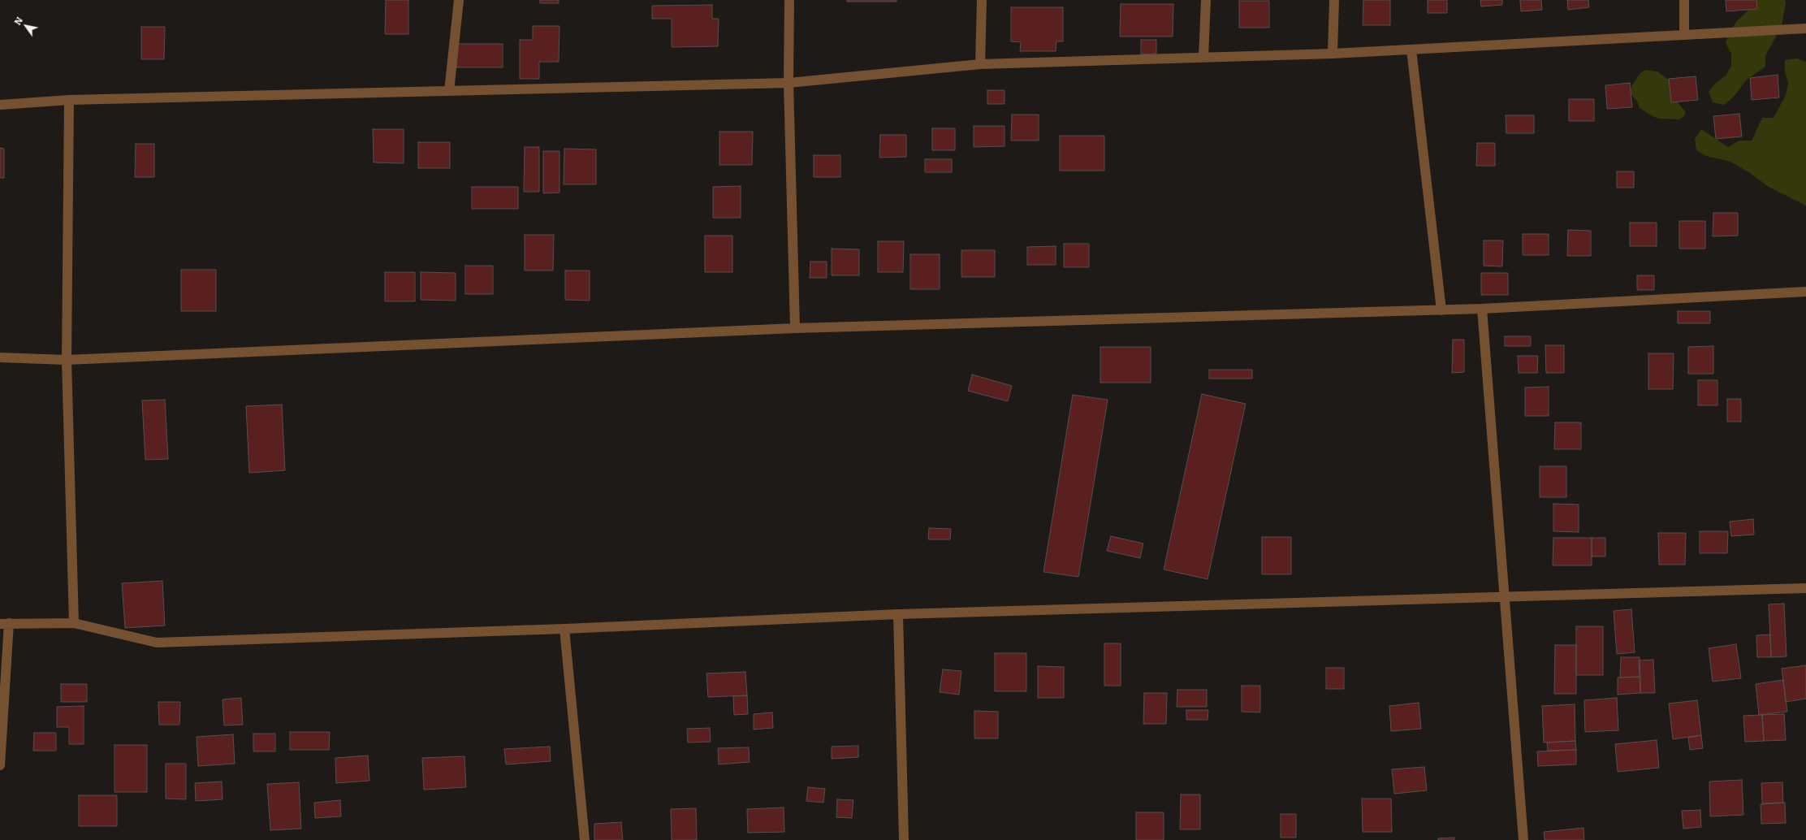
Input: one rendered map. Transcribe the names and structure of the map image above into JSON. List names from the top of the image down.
{
  "north": "top left"
}
